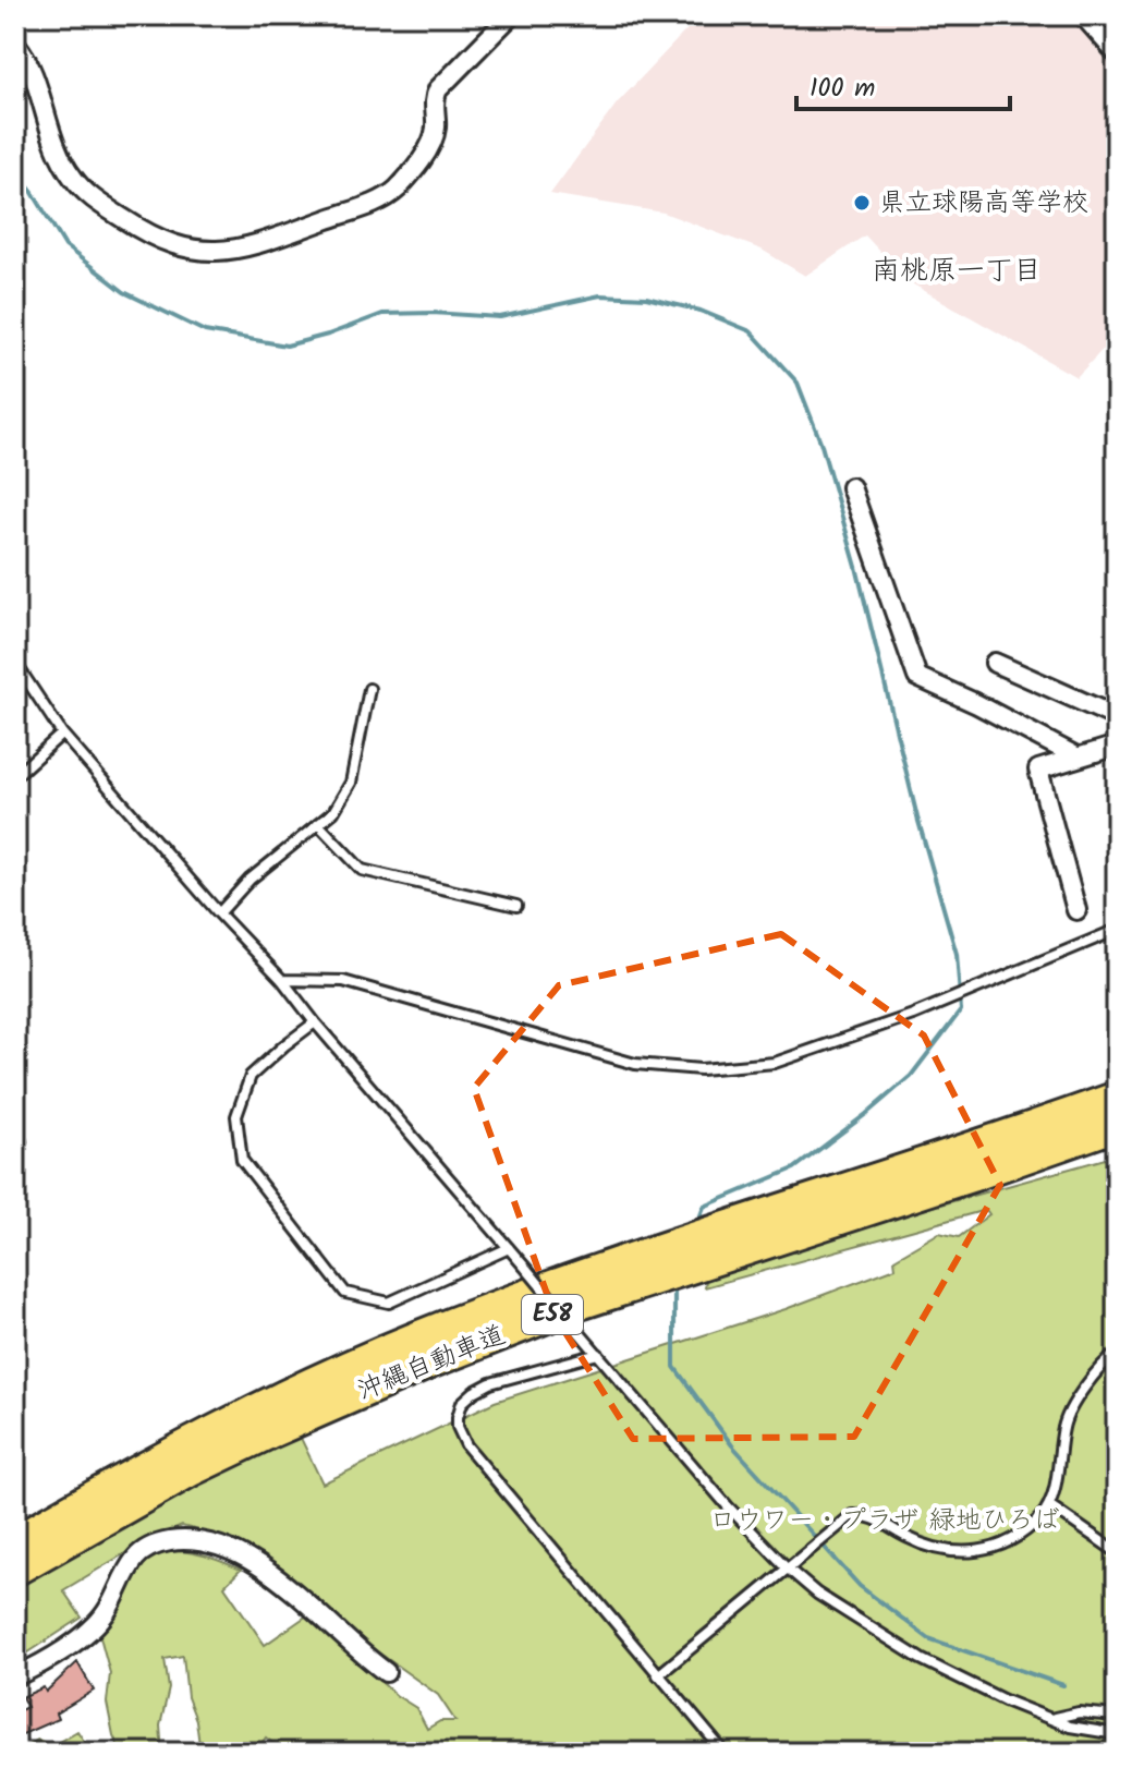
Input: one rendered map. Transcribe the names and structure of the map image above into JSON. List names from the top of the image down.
{
  "streets": {
    "highway": ["E58", "沖縄自動車道"]
  },
  "districts": ["南桃原一丁目"],
  "parks": ["ロウワー・プラザ 緑地ひろば"],
  "places": ["県立球陽高等学校"],
  "scale_bar": "100 m"
}
